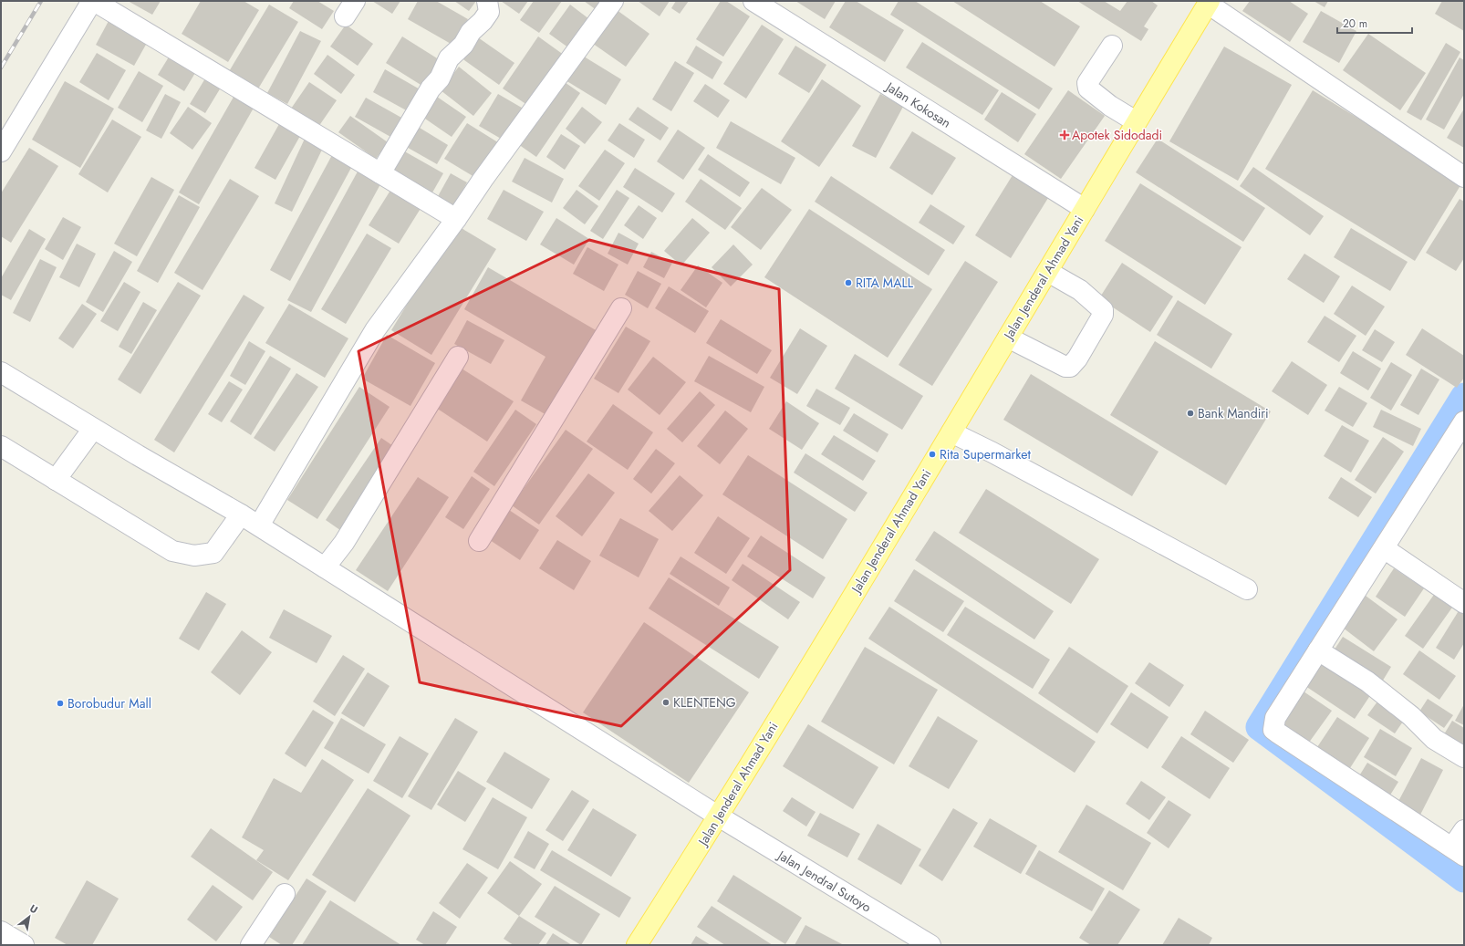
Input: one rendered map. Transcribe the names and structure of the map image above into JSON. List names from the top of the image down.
{
  "streets": {
    "main road": ["Jalan Jenderal Ahmad Yani"],
    "street": ["Jalan Kokosan", "Jalan Jendral Sutoyo"]
  },
  "crossings": [
    ["Jalan Kokosan", "Jalan Jenderal Ahmad Yani"],
    ["Jalan Jenderal Ahmad Yani", "Jalan Jendral Sutoyo"]
  ],
  "places": {
    "health": ["Apotek Sidodadi"],
    "other": [
      "RITA MALL",
      "Bank Mandiri",
      "Rita Supermarket",
      "KLENTENG",
      "Borobudur Mall"
    ]
  },
  "scale_bar": "20 m",
  "north": "top right"
}
